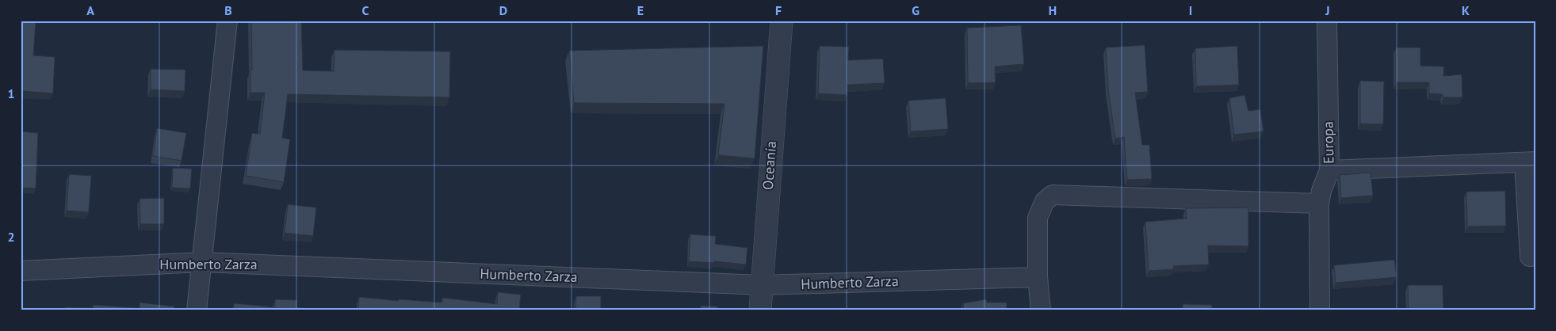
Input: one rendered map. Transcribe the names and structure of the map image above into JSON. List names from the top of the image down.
{
  "streets": {
    "street": ["Europa", "Oceanía", "Humberto Zarza"]
  },
  "crossings": [
    ["Oceanía", "Humberto Zarza"]
  ],
  "grid": {
    "columns": [
      "A",
      "B",
      "C",
      "D",
      "E",
      "F",
      "G",
      "H",
      "I",
      "J",
      "K"
    ],
    "rows": ["1", "2"]
  }
}
